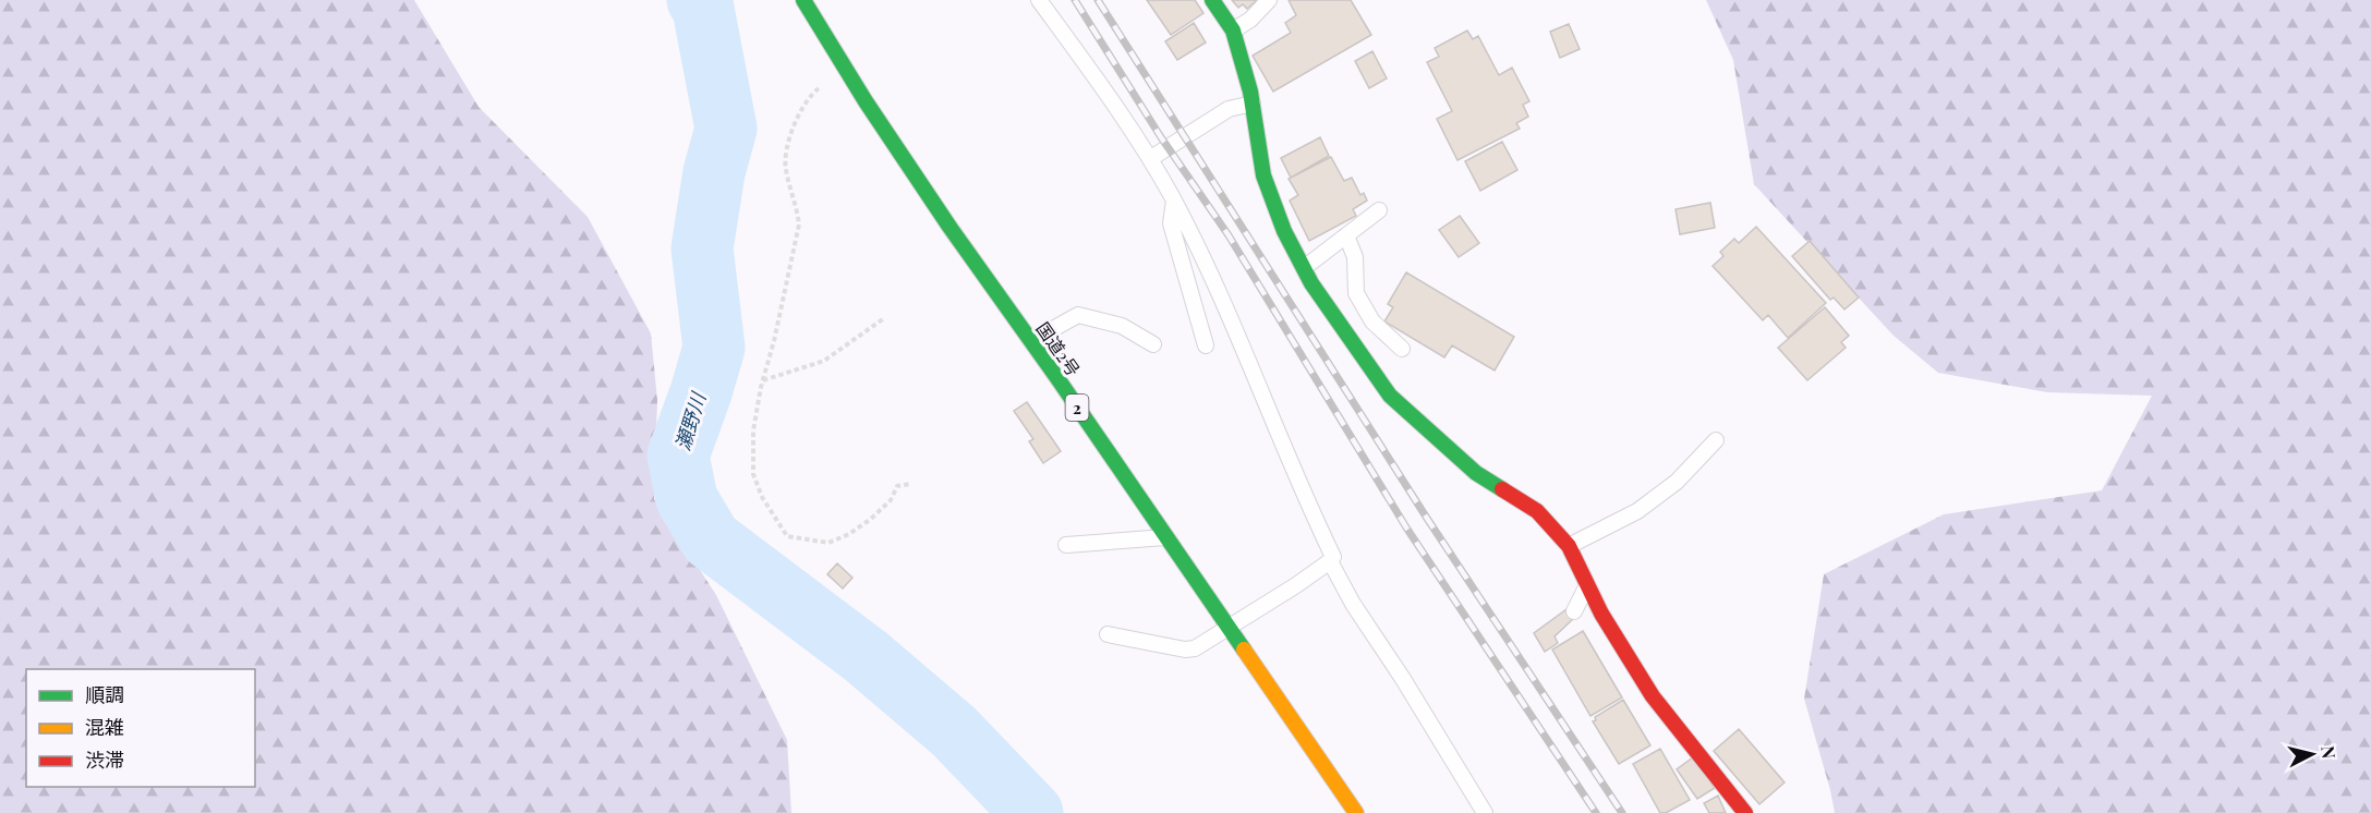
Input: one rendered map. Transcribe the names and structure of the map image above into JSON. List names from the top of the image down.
{
  "streets": {
    "main road": ["国道2号", "2"]
  },
  "water": ["瀬野川"],
  "legend": ["順調", "混雑", "渋滞"],
  "north": "right"
}
